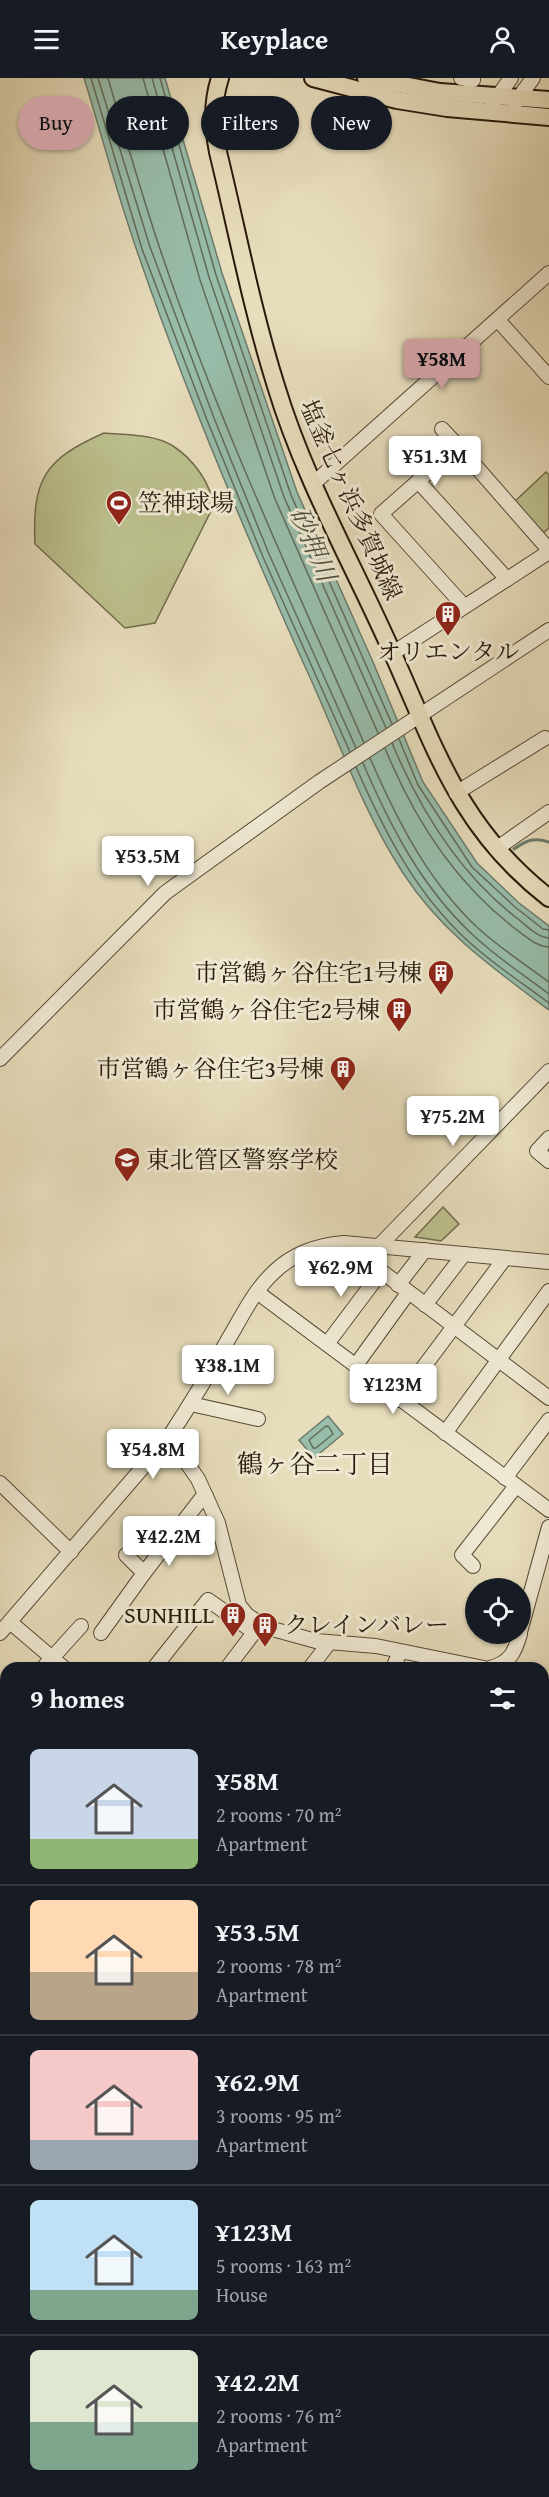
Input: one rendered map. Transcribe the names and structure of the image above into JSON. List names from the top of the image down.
{
  "streets": {
    "main road": ["塩釜七ヶ浜多賀城線"]
  },
  "districts": ["鶴ヶ谷二丁目"],
  "water": ["砂押川"],
  "places": {
    "sports": ["笠神球場"],
    "building": [
      "オリエンタル",
      "市営鶴ヶ谷住宅1号棟",
      "市営鶴ヶ谷住宅2号棟",
      "市営鶴ヶ谷住宅3号棟",
      "SUNHILL",
      "クレインバレー"
    ],
    "school or university": ["東北管区警察学校"]
  },
  "page": {
    "header": "Keyplace",
    "chip": [
      "Buy",
      "Rent",
      "Filters",
      "New"
    ],
    "price": [
      "¥58M",
      "¥51.3M",
      "¥53.5M",
      "¥75.2M",
      "¥62.9M",
      "¥38.1M",
      "¥123M",
      "¥54.8M",
      "¥42.2M"
    ],
    "heading": "9 homes",
    "list": [
      {
        "name": "¥58M",
        "note": "2 rooms · 70 m² · Apartment"
      },
      {
        "name": "¥53.5M",
        "note": "2 rooms · 78 m² · Apartment"
      },
      {
        "name": "¥62.9M",
        "note": "3 rooms · 95 m² · Apartment"
      },
      {
        "name": "¥123M",
        "note": "5 rooms · 163 m² · House"
      },
      {
        "name": "¥42.2M",
        "note": "2 rooms · 76 m² · Apartment"
      }
    ]
  }
}
